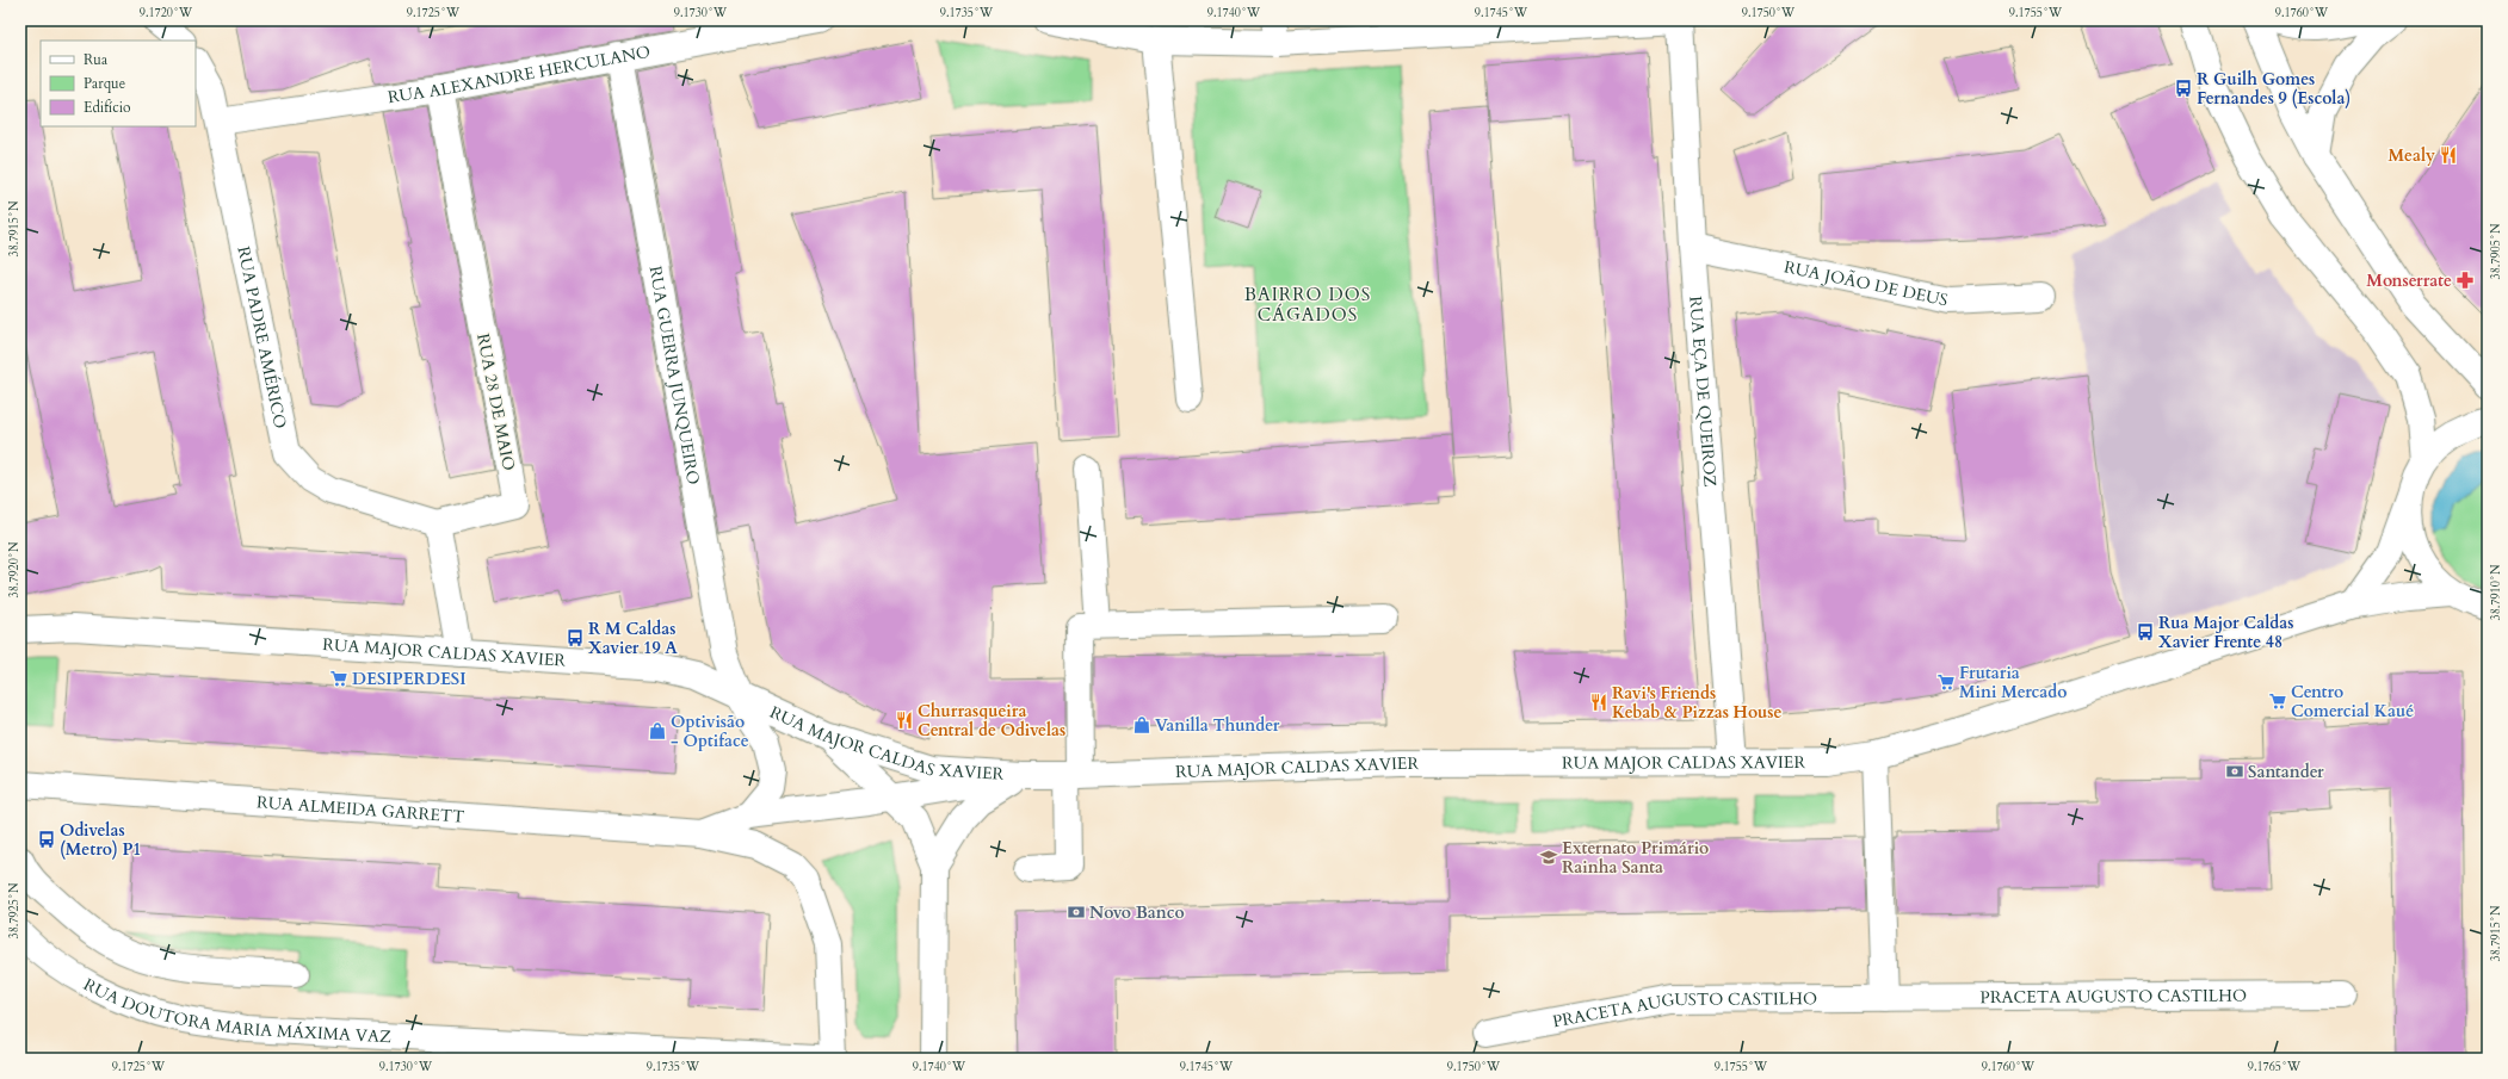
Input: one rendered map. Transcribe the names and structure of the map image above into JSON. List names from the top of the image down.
{
  "streets": {
    "street": [
      "RUA ALEXANDRE HERCULANO",
      "RUA JOÃO DE DEUS",
      "RUA PADRE AMÉRICO",
      "RUA GUERRA JUNQUEIRO",
      "RUA EÇA DE QUEIROZ",
      "RUA 28 DE MAIO",
      "RUA MAJOR CALDAS XAVIER",
      "RUA ALMEIDA GARRETT",
      "PRACETA AUGUSTO CASTILHO",
      "RUA DOUTORA MARIA MÁXIMA VAZ"
    ]
  },
  "crossings": [
    ["RUA ALEXANDRE HERCULANO", "RUA PADRE AMÉRICO"],
    ["RUA ALEXANDRE HERCULANO", "RUA GUERRA JUNQUEIRO"],
    ["RUA ALEXANDRE HERCULANO", "RUA 28 DE MAIO"],
    ["RUA JOÃO DE DEUS", "RUA EÇA DE QUEIROZ"],
    ["RUA PADRE AMÉRICO", "RUA 28 DE MAIO"],
    ["RUA GUERRA JUNQUEIRO", "RUA MAJOR CALDAS XAVIER"],
    ["RUA GUERRA JUNQUEIRO", "RUA ALMEIDA GARRETT"],
    ["RUA EÇA DE QUEIROZ", "RUA MAJOR CALDAS XAVIER"],
    ["RUA MAJOR CALDAS XAVIER", "RUA ALMEIDA GARRETT"]
  ],
  "districts": ["BAIRRO DOS CÁGADOS"],
  "places": {
    "bus stop": [
      "R Guilh Gomes Fernandes 9 (Escola)",
      "Rua Major Caldas Xavier Frente 48",
      "R M Caldas Xavier 19 A",
      "Odivelas (Metro) P1"
    ],
    "restaurant": ["Mealy", "Ravi's Friends Kebab & Pizzas House", "Churrasqueira Central de Odivelas"],
    "pharmacy": ["Monserrate"],
    "supermarket": ["DESIPERDESI", "Frutaria Mini Mercado", "Centro Comercial Kaué"],
    "shop": ["Vanilla Thunder", "Optivisão - Optiface"],
    "bank": ["Santander", "Novo Banco"],
    "school or university": ["Externato Primário Rainha Santa"]
  },
  "legend": ["Rua", "Parque", "Edifício"],
  "coordinates": [
    "9.1720°W",
    "9.1725°W",
    "9.1730°W",
    "9.1735°W",
    "9.1740°W",
    "9.1745°W",
    "9.1750°W",
    "9.1755°W",
    "9.1760°W",
    "38.7915°N",
    "38.7905°N",
    "38.7920°N",
    "38.7910°N",
    "38.7925°N",
    "9.1765°W"
  ]
}
